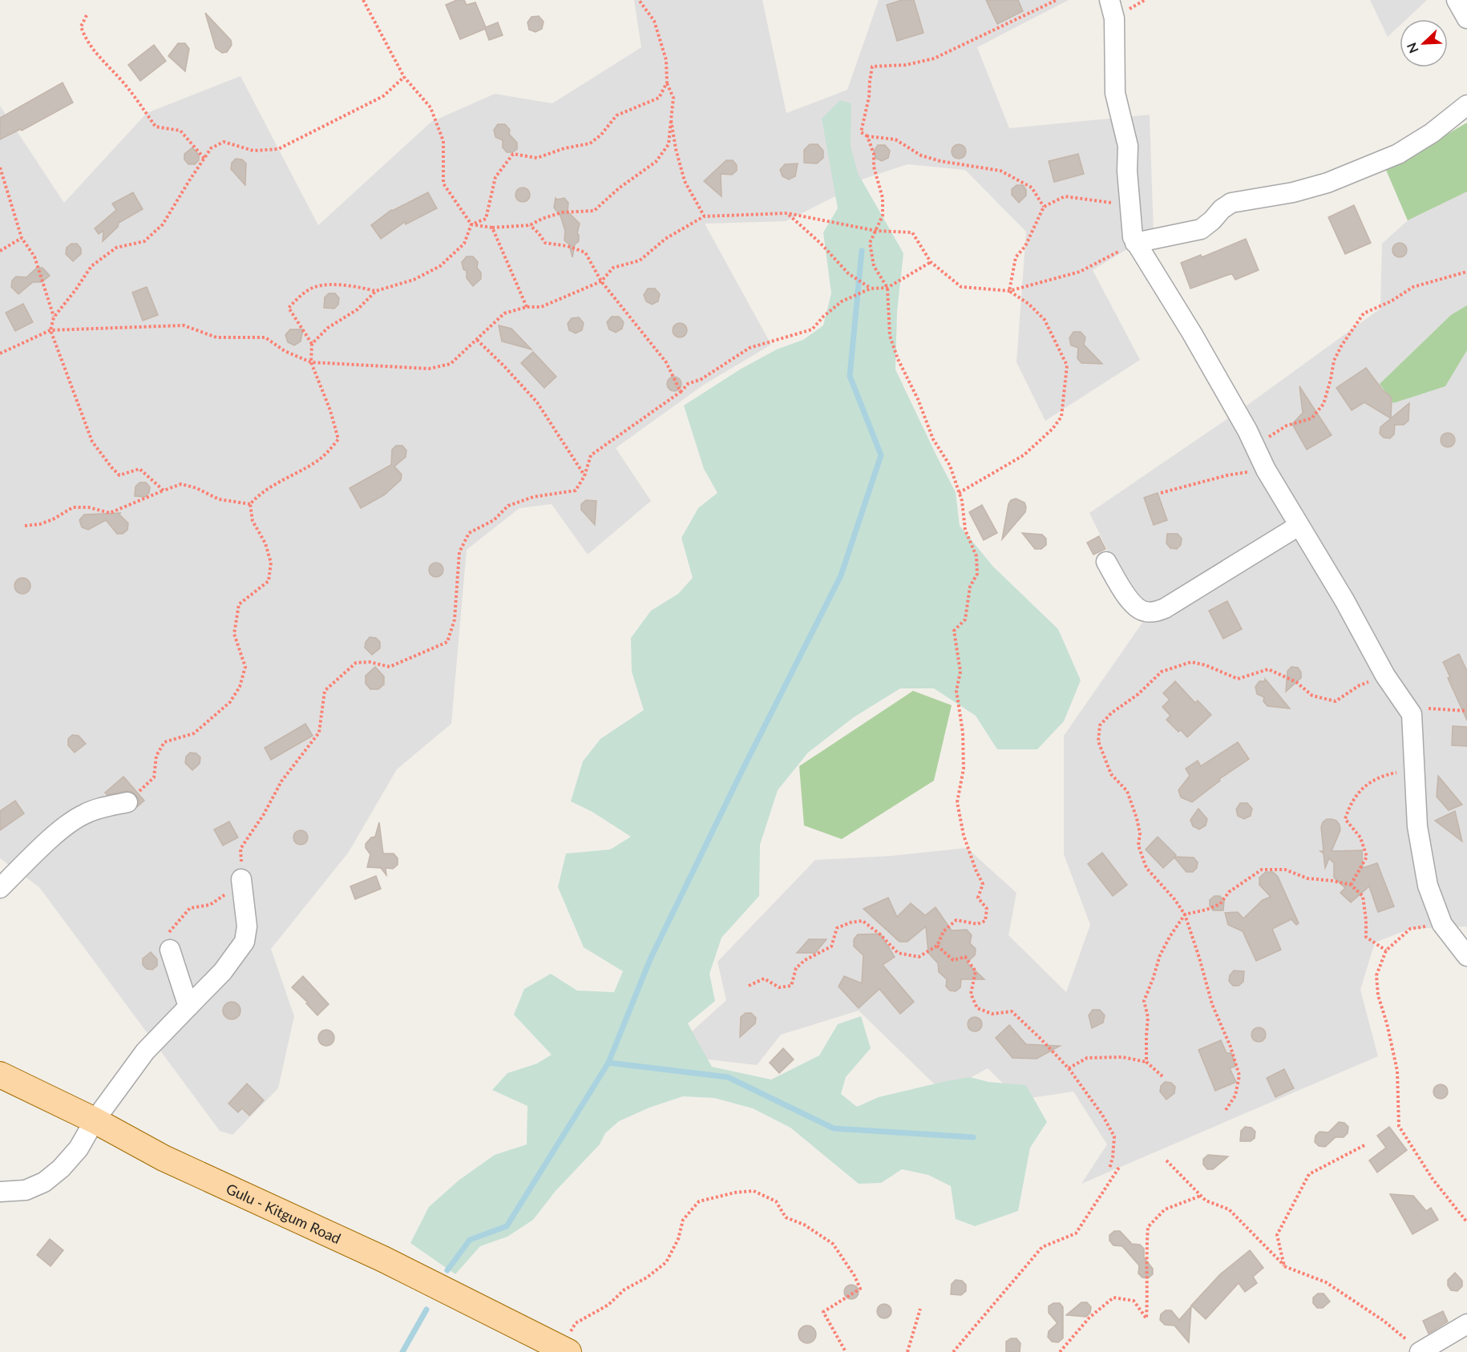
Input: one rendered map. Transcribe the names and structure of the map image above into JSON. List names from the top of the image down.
{
  "streets": {
    "main road": ["Gulu - Kitgum Road"]
  },
  "north": "bottom left"
}
